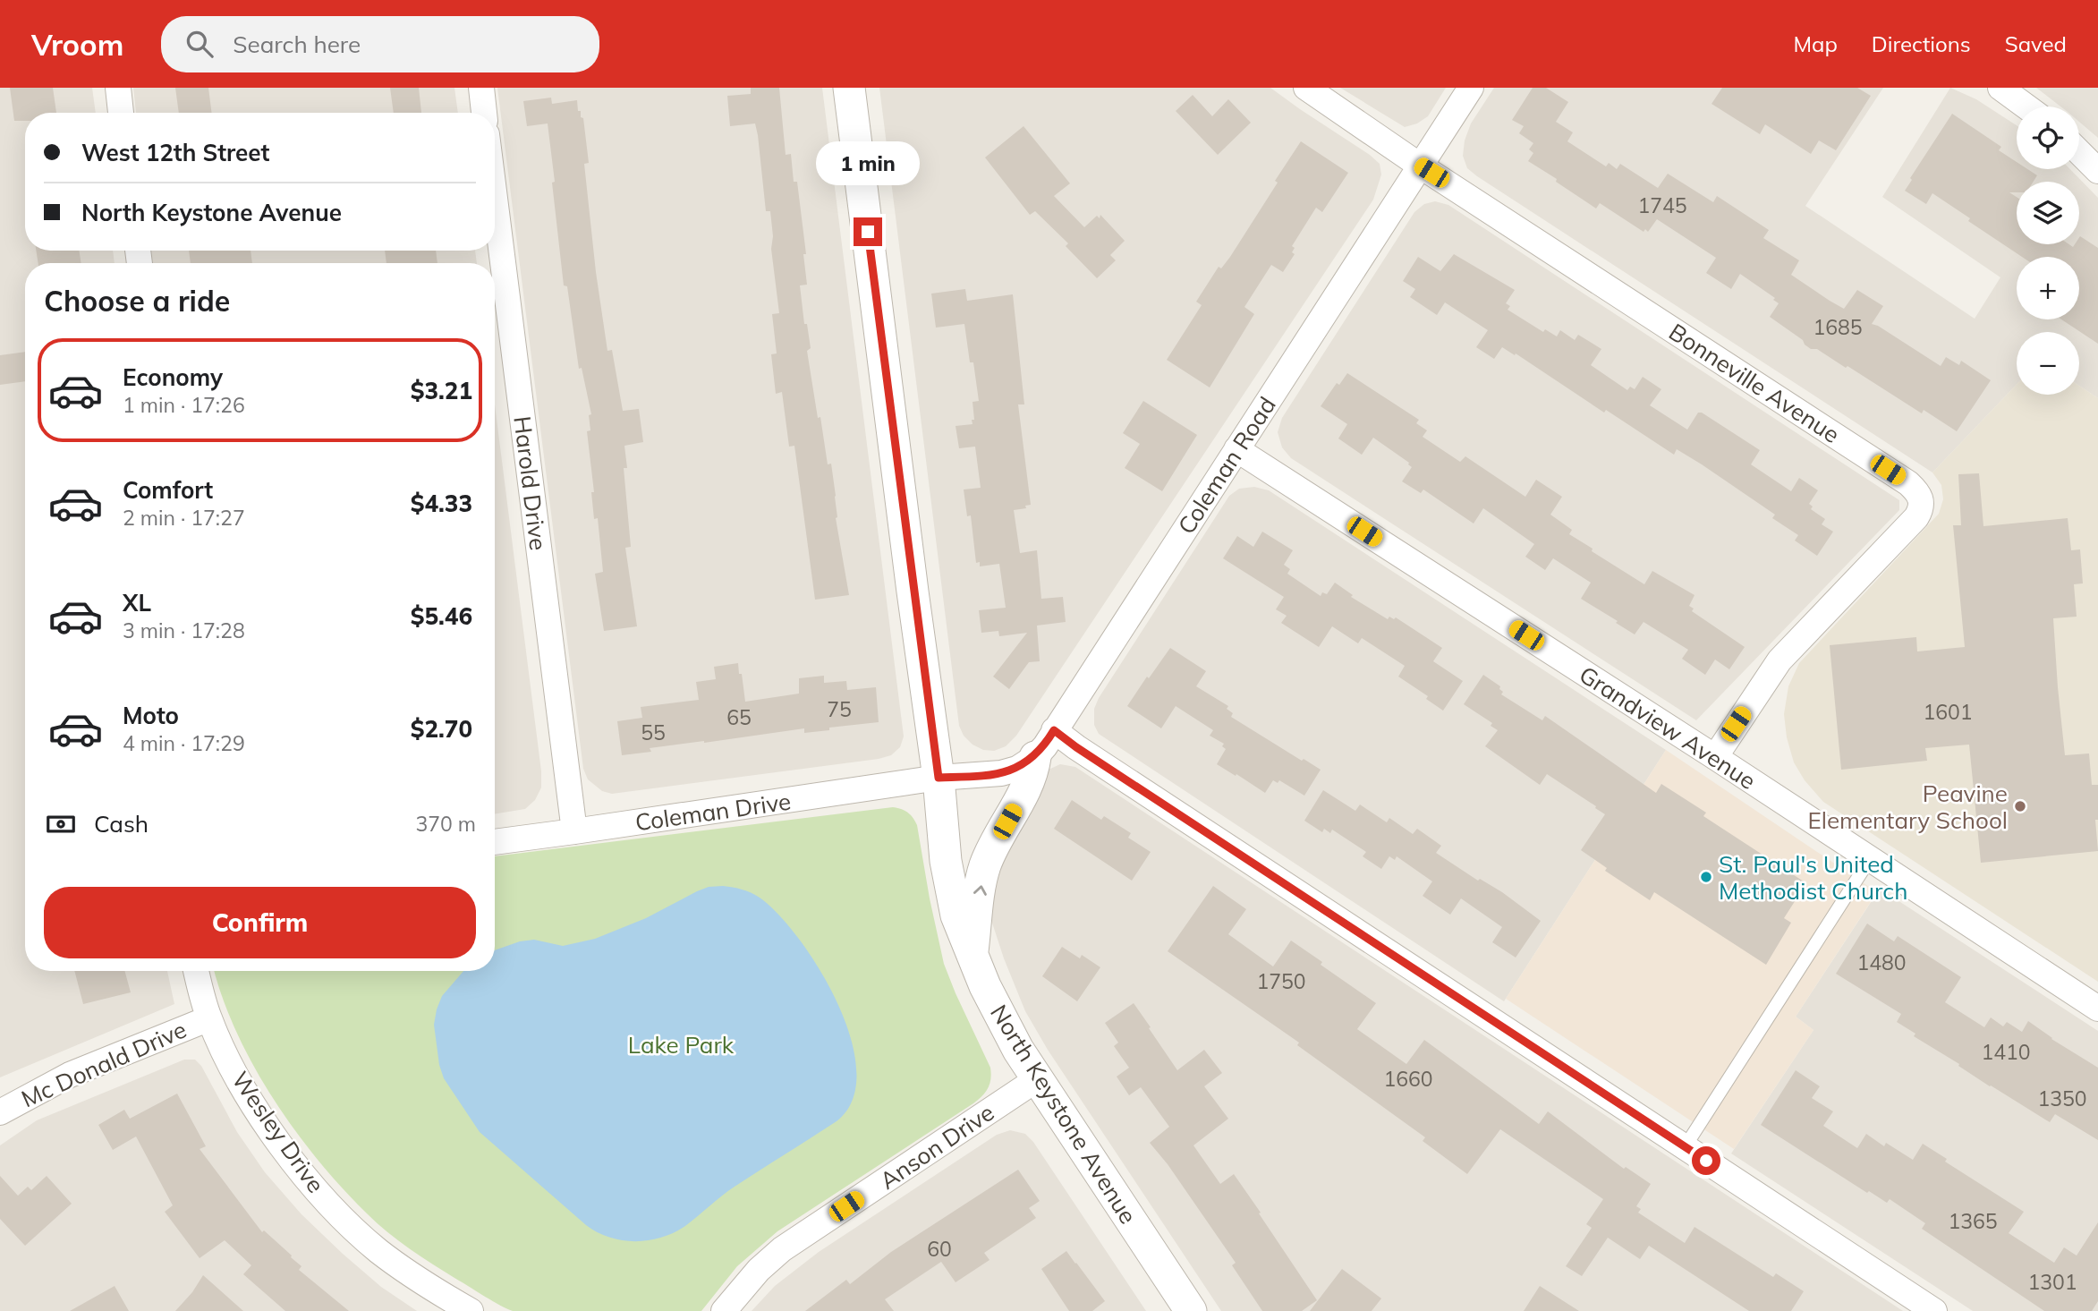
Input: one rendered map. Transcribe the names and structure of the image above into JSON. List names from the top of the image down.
{
  "streets": {
    "street": [
      "Bonneville Avenue",
      "Coleman Road",
      "Harold Drive",
      "Grandview Avenue",
      "Coleman Drive",
      "Mc Donald Drive",
      "North Keystone Avenue",
      "Wesley Drive",
      "Anson Drive"
    ]
  },
  "crossings": [
    ["Bonneville Avenue", "Coleman Road"],
    ["Bonneville Avenue", "Grandview Avenue"],
    ["Coleman Road", "Grandview Avenue"],
    ["Coleman Road", "Coleman Drive"],
    ["Coleman Road", "North Keystone Avenue"],
    ["Harold Drive", "Coleman Drive"],
    ["Coleman Drive", "North Keystone Avenue"],
    ["Mc Donald Drive", "Wesley Drive"],
    ["North Keystone Avenue", "Anson Drive"]
  ],
  "parks": ["Lake Park"],
  "places": ["Peavine Elementary School", "St. Paul's United Methodist Church"],
  "house_numbers": [
    "1745",
    "1685",
    "75",
    "1601",
    "65",
    "55",
    "1480",
    "1750",
    "1410",
    "1660",
    "1350",
    "1365",
    "60",
    "1301"
  ],
  "page": {
    "header": "Vroom",
    "search": "Search here",
    "nav": ["Map", "Directions", "Saved"],
    "map_buttons": ["+", "−"],
    "banner": ["West 12th Street", "North Keystone Avenue"],
    "bubble": "1 min",
    "heading": "Choose a ride",
    "list": [
      {
        "name": "Economy",
        "note": "1 min · 17:26",
        "value": "$3.21"
      },
      {
        "name": "Comfort",
        "note": "2 min · 17:27",
        "value": "$4.33"
      },
      {
        "name": "XL",
        "note": "3 min · 17:28",
        "value": "$5.46"
      },
      {
        "name": "Moto",
        "note": "4 min · 17:29",
        "value": "$2.70"
      }
    ],
    "pay": ["Cash", "370 m"],
    "buttons": "Confirm"
  }
}
